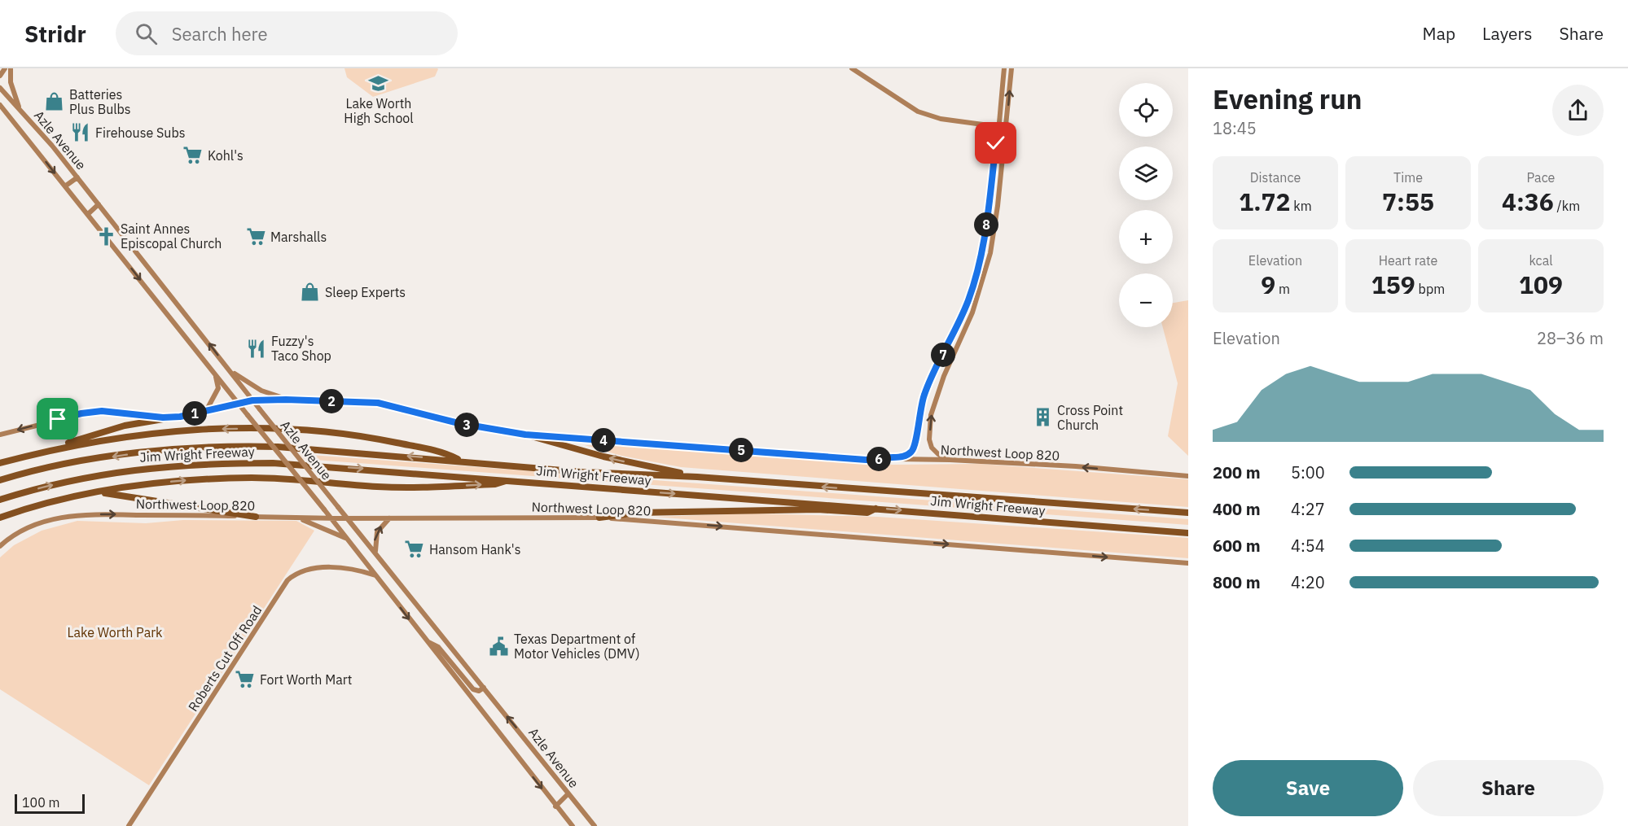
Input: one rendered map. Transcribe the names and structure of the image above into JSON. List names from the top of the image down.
{
  "streets": {
    "highway": ["Jim Wright Freeway"],
    "main road": ["Azle Avenue", "Northwest Loop 820", "Roberts Cut Off Road"]
  },
  "crossings": [
    ["Azle Avenue", "Northwest Loop 820"],
    ["Azle Avenue", "Roberts Cut Off Road"]
  ],
  "parks": ["Lake Worth Park"],
  "places": {
    "school or university": ["Lake Worth High School"],
    "shop": ["Batteries Plus Bulbs", "Sleep Experts"],
    "restaurant": ["Firehouse Subs", "Fuzzy's Taco Shop"],
    "supermarket": [
      "Kohl's",
      "Marshalls",
      "Hansom Hank's",
      "Fort Worth Mart"
    ],
    "church": ["Saint Annes Episcopal Church"],
    "building": ["Cross Point Church"],
    "public building": ["Texas Department of Motor Vehicles (DMV)"]
  },
  "scale_bar": "100 m",
  "page": {
    "header": "Stridr",
    "search": "Search here",
    "nav": ["Map", "Layers", "Share"],
    "heading": ["Evening run", "18:45"],
    "map_buttons": ["+", "−"],
    "stats": [
      ["Distance", "1.72 km"],
      ["Time", "7:55"],
      ["Pace", "4:36 /km"],
      ["Elevation", "9 m"],
      ["Heart rate", "159 bpm"],
      ["kcal", "109"]
    ],
    "pins": [
      "8",
      "7",
      "2",
      "1",
      "3",
      "4",
      "5",
      "6"
    ],
    "chart": ["Elevation", "28–36 m"],
    "list": [
      {
        "name": "200 m",
        "note": "5:00"
      },
      {
        "name": "400 m",
        "note": "4:27"
      },
      {
        "name": "600 m",
        "note": "4:54"
      },
      {
        "name": "800 m",
        "note": "4:20"
      }
    ],
    "buttons": ["Save", "Share"],
    "scale": "100 m"
  }
}
